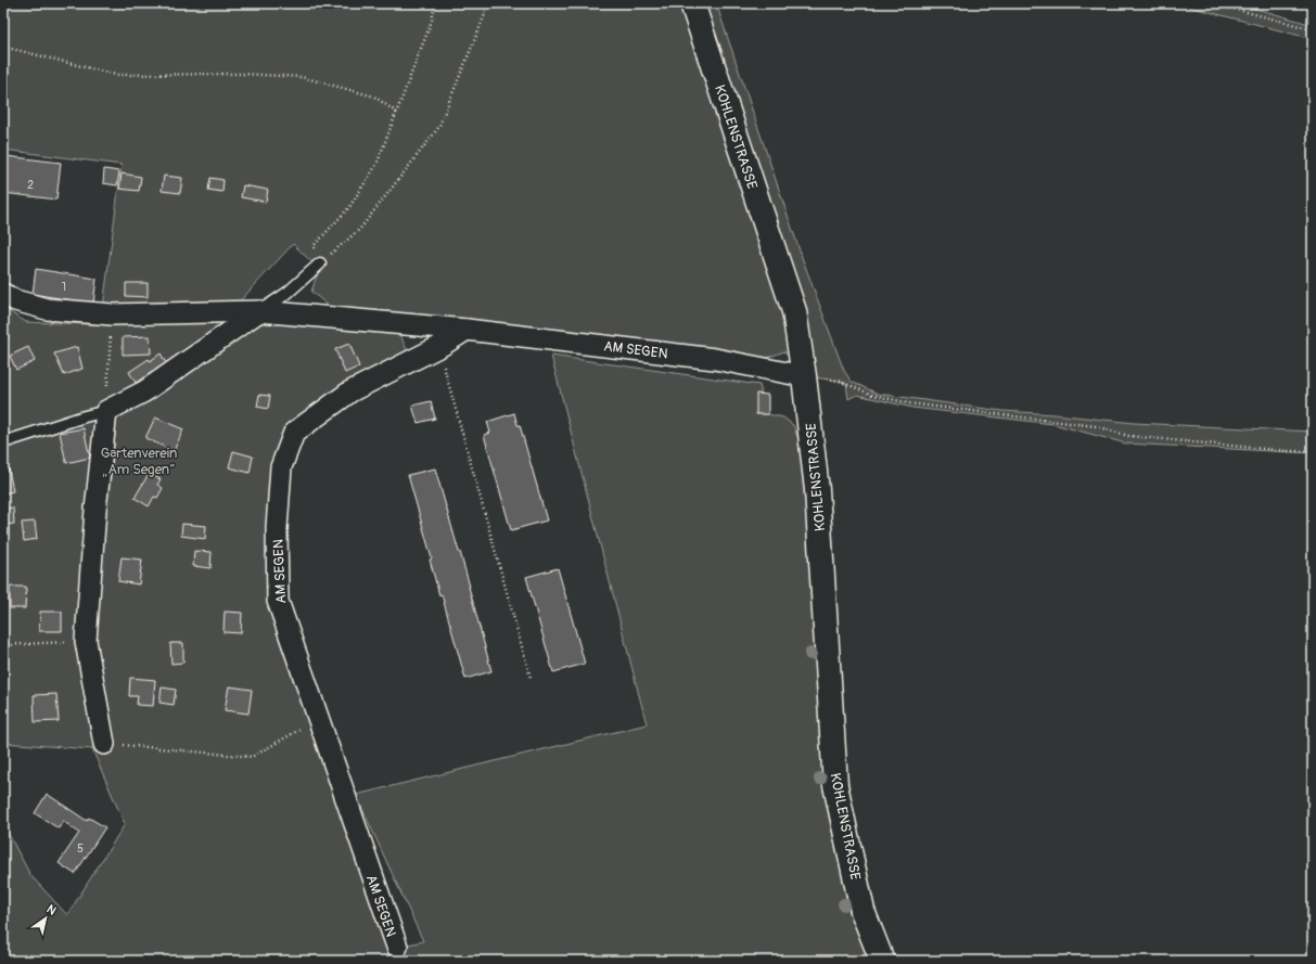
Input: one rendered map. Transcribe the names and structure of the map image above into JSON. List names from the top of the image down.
{
  "streets": {
    "street": ["KOHLENSTRASSE", "AM SEGEN"]
  },
  "crossings": [
    ["KOHLENSTRASSE", "AM SEGEN"]
  ],
  "parks": ["Gartenverein „Am Segen“"],
  "house_numbers": ["2", "1", "5"],
  "north": "top right"
}
